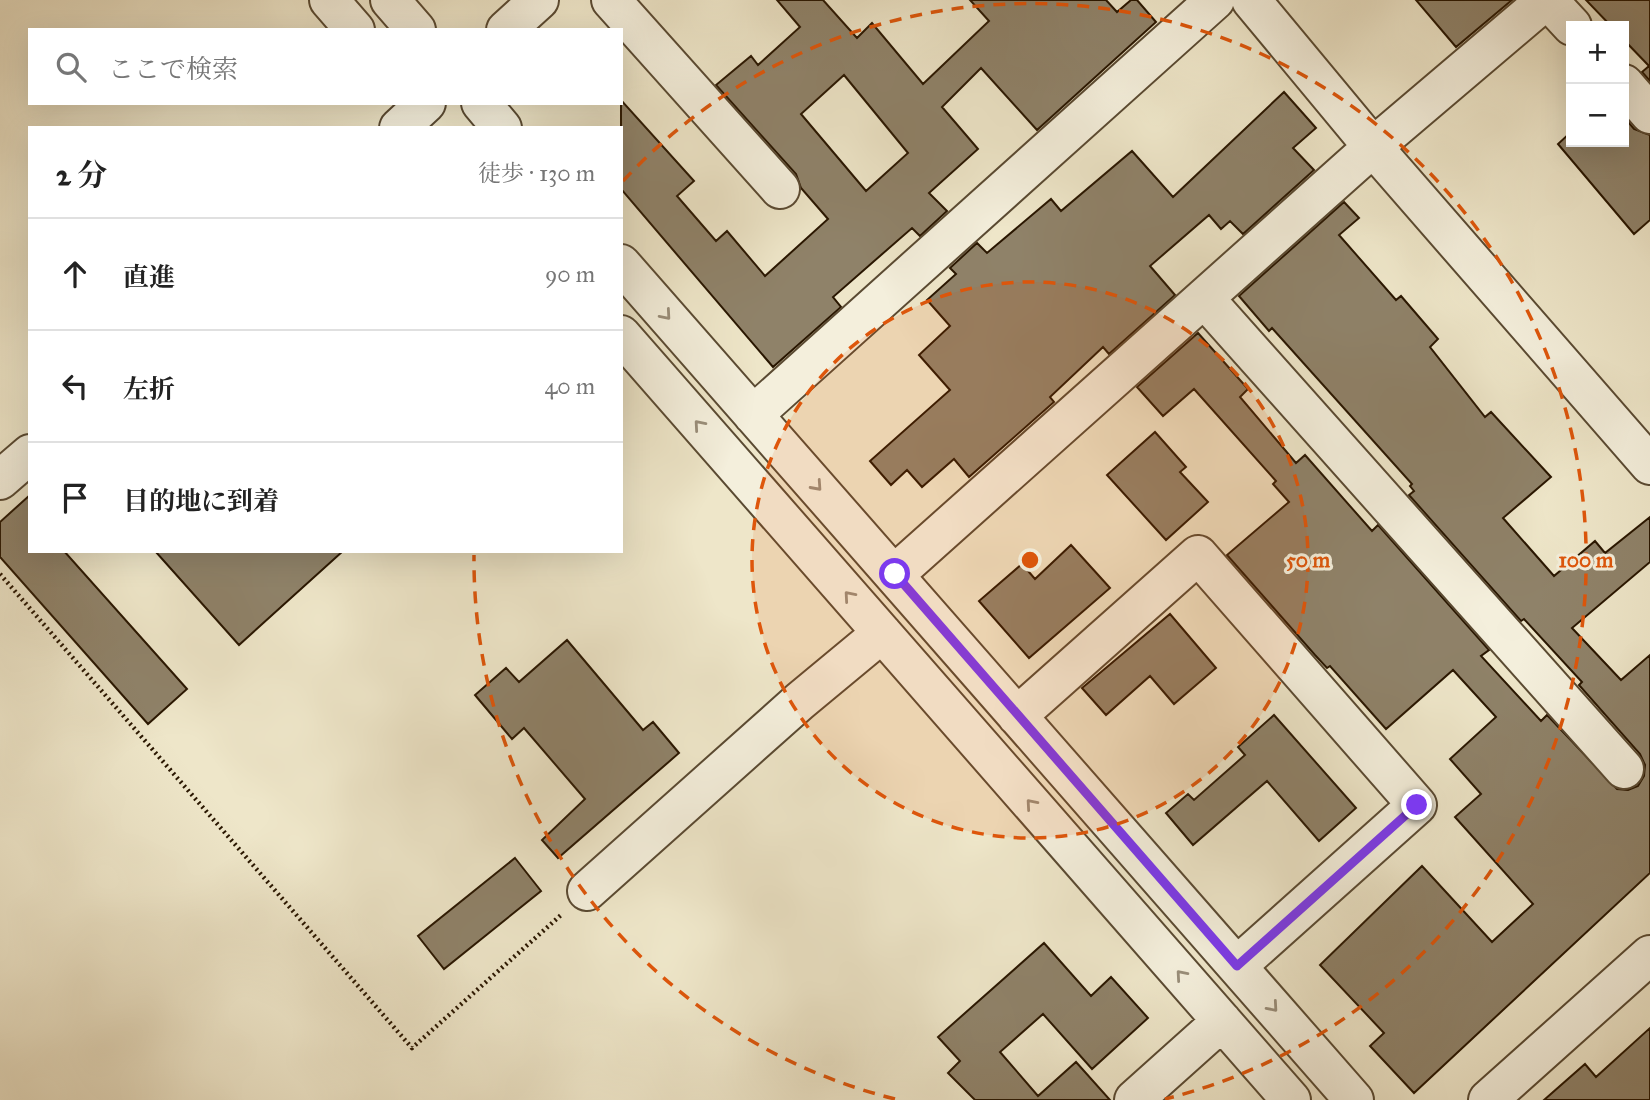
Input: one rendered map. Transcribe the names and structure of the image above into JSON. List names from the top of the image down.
{
  "page": {
    "map_buttons": ["+", "−"],
    "search": "ここで検索",
    "heading": ["2 分", "徒歩 · 130 m"],
    "list": [
      ["直進", "90 m"],
      ["左折", "40 m"],
      "目的地に到着"
    ]
  },
  "rings": ["50 m", "100 m"]
}
